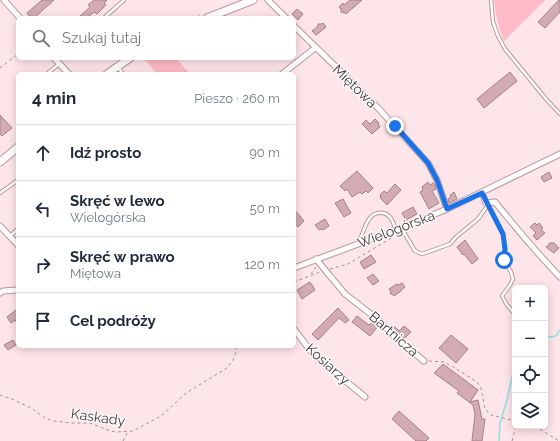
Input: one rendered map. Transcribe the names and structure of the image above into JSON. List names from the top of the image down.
{
  "streets": {
    "street": [
      "Miętowa",
      "Wielogórska",
      "Bartnicza",
      "Kosiarzy"
    ],
    "path": ["Kaskady"]
  },
  "crossings": [
    ["Miętowa", "Wielogórska"],
    ["Wielogórska", "Bartnicza"]
  ],
  "page": {
    "search": "Szukaj tutaj",
    "heading": ["4 min", "Pieszo · 260 m"],
    "list": [
      ["Idź prosto", "90 m"],
      ["Skręć w lewo", "Wielogórska", "50 m"],
      ["Skręć w prawo", "Miętowa", "120 m"],
      "Cel podróży"
    ],
    "map_buttons": ["+", "−"]
  }
}
